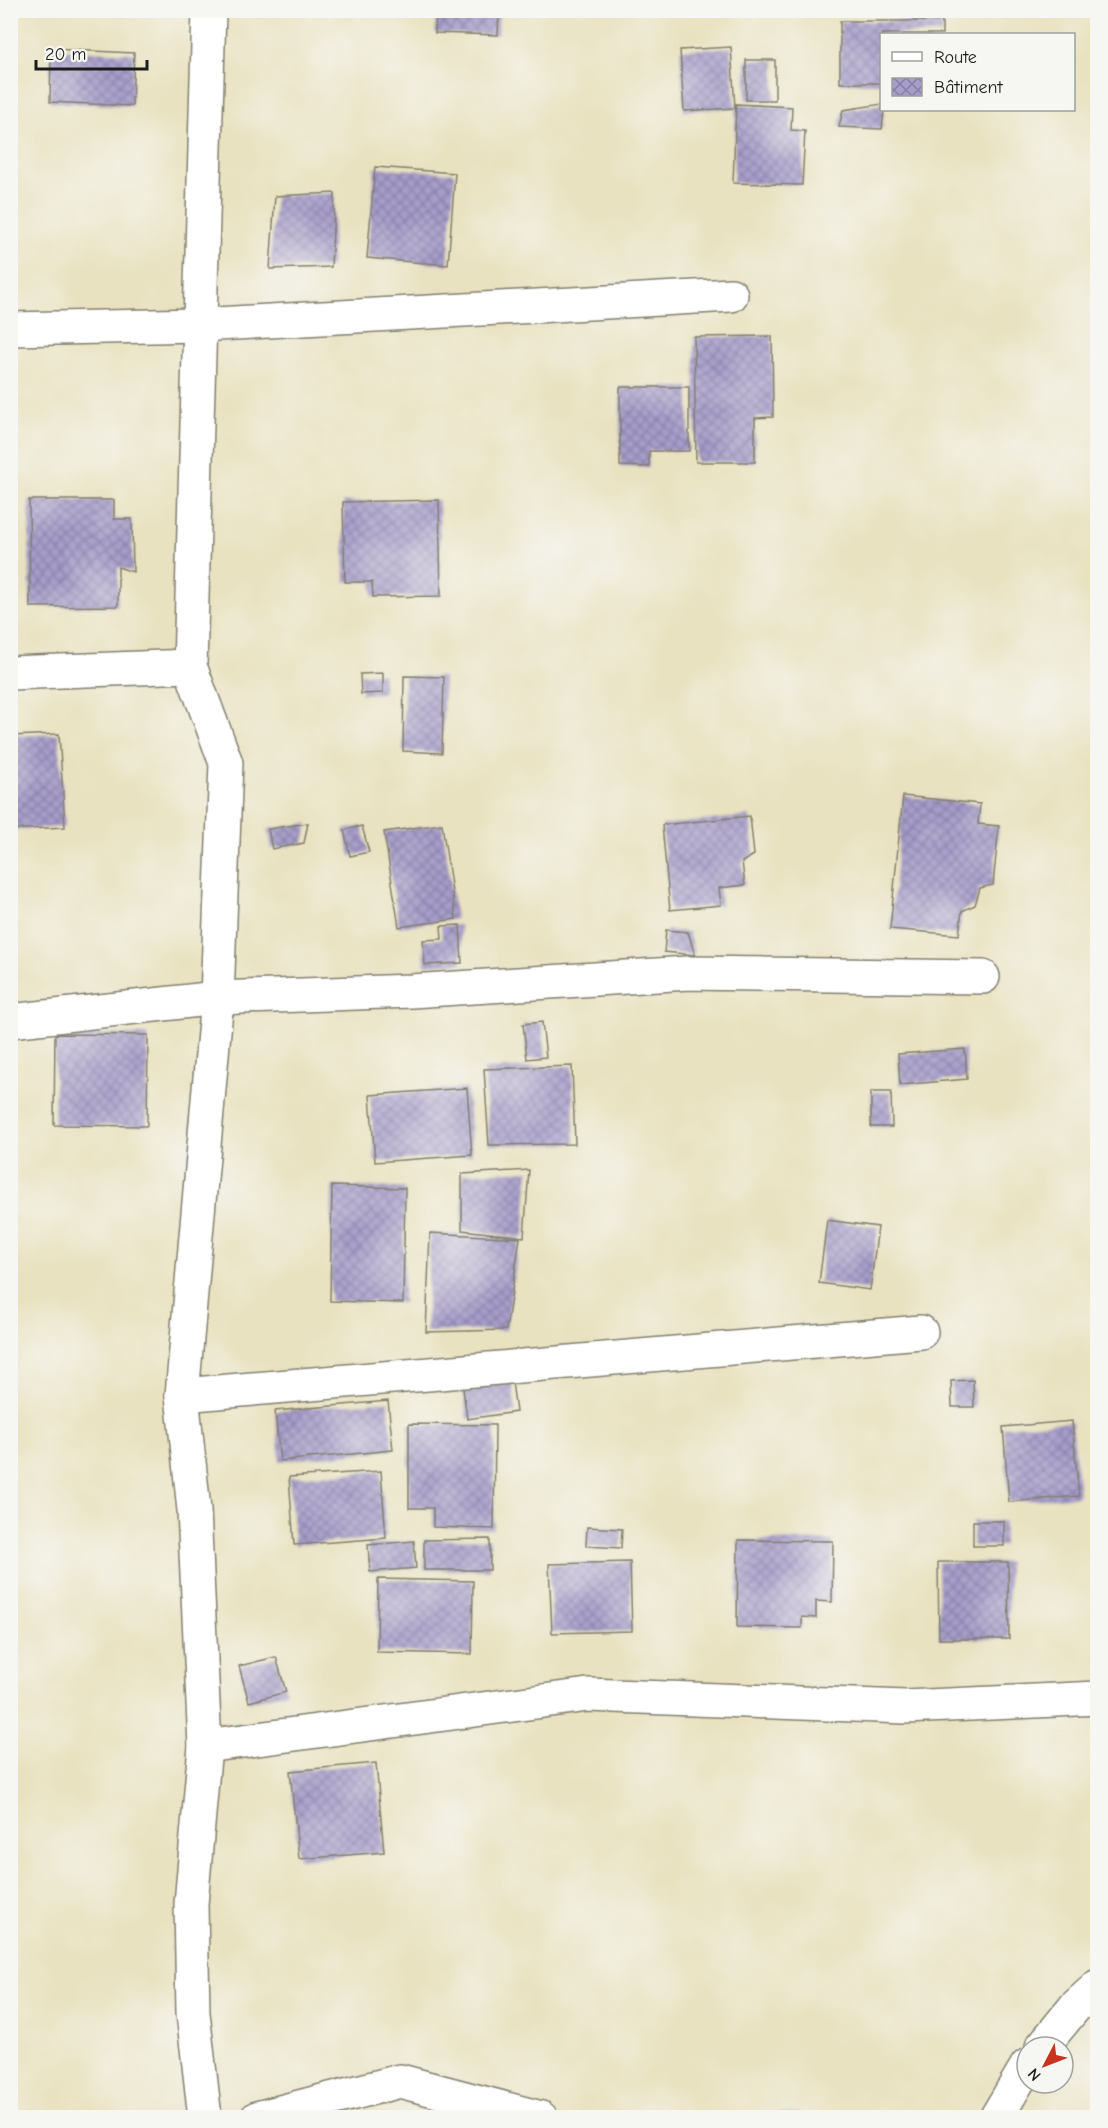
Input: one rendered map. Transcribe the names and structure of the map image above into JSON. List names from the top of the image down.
{
  "legend": ["Route", "Bâtiment"],
  "scale_bar": "20 m",
  "north": "bottom left"
}
